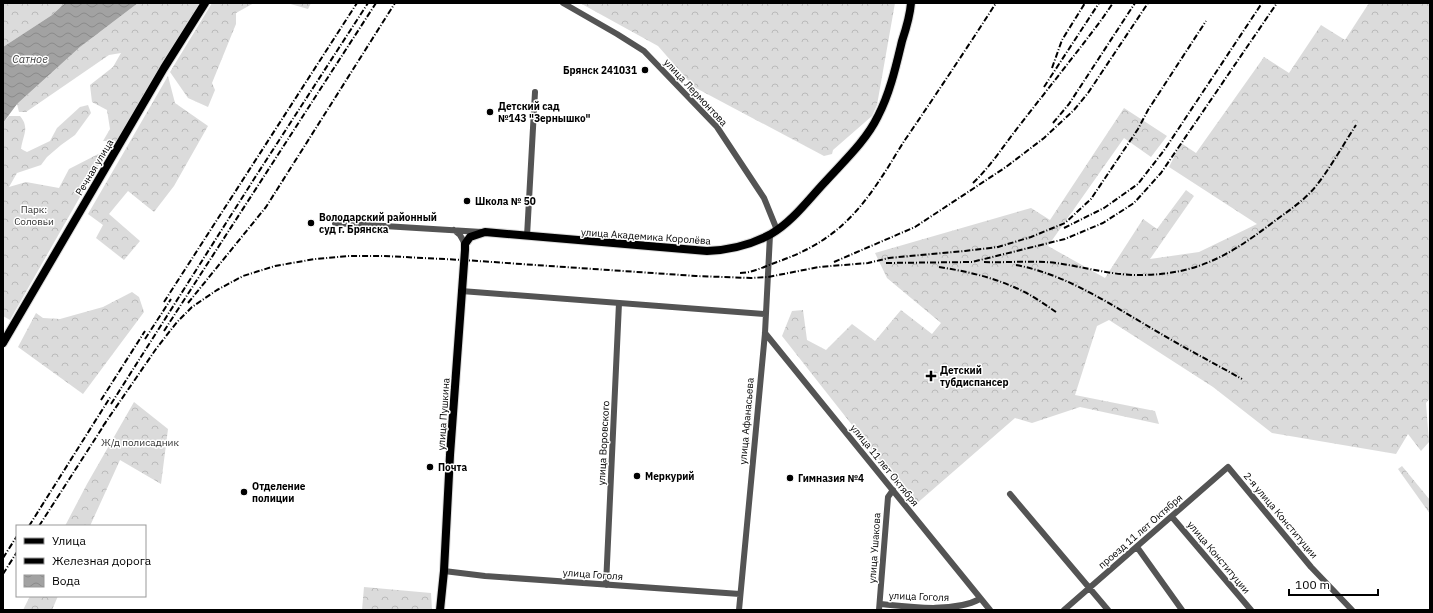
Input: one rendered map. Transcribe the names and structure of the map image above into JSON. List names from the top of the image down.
{
  "streets": {
    "main road": ["Речная улица", "улица Академика Королёва", "улица Пушкина"],
    "street": [
      "улица Лермонтова",
      "улица Афанасьева",
      "улица Воровского",
      "улица 11 лет Октября",
      "2-я улица Конституции",
      "проезд 11 лет Октября",
      "улица Ушакова",
      "улица Конституции",
      "улица Гоголя"
    ]
  },
  "crossings": [
    ["улица Лермонтова", "улица Академика Королёва"],
    ["улица Академика Королёва", "улица Афанасьева"],
    ["улица Пушкина", "улица Гоголя"],
    ["улица Афанасьева", "улица 11 лет Октября"],
    ["улица Афанасьева", "улица Гоголя"],
    ["улица Воровского", "улица Гоголя"],
    ["улица 11 лет Октября", "улица Ушакова"],
    ["улица 11 лет Октября", "улица Гоголя"],
    ["2-я улица Конституции", "проезд 11 лет Октября"],
    ["проезд 11 лет Октября", "улица Конституции"],
    ["улица Ушакова", "улица Гоголя"]
  ],
  "water": ["Сатное"],
  "parks": ["Парк: Соловьи", "Ж/д полисадник"],
  "places": {
    "other": [
      "Брянск 241031",
      "Детский сад №143 \"Зернышко\"",
      "Школа № 50",
      "Володарский районный суд г. Брянска",
      "Почта",
      "Меркурий",
      "Гимназия №4",
      "Отделение полиции"
    ],
    "health": ["Детский тубдиспансер"]
  },
  "legend": ["Улица", "Железная дорога", "Вода"],
  "scale_bar": "100 m"
}
